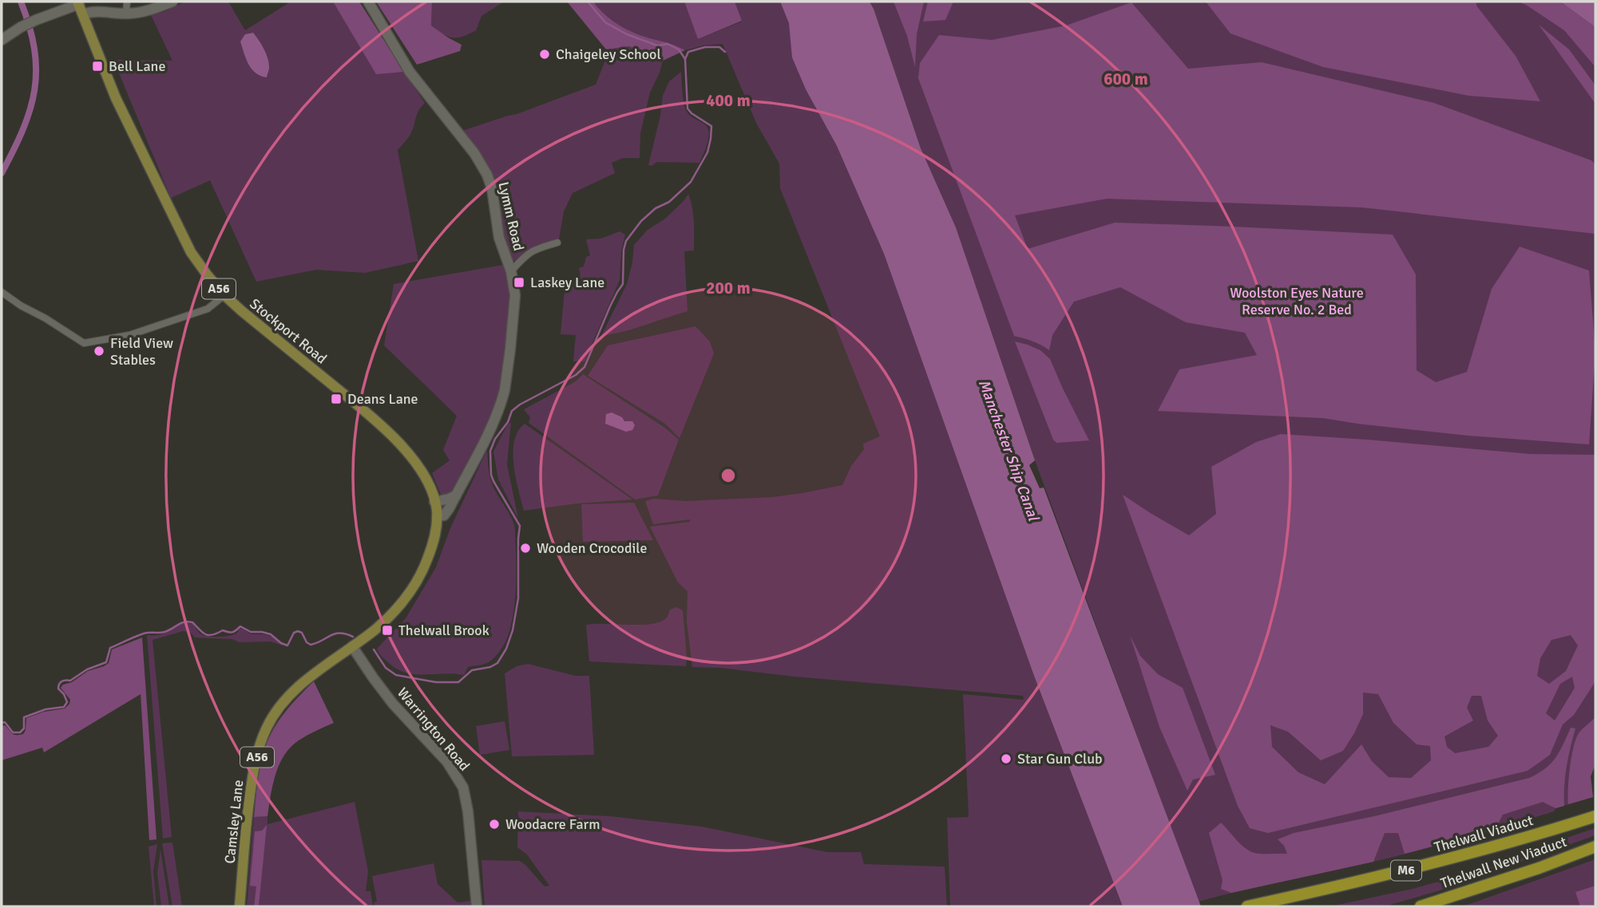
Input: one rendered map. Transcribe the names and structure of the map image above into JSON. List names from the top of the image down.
{
  "streets": {
    "highway": ["Thelwall Viaduct", "Thelwall New Viaduct", "M6"],
    "main road": [
      "Lymm Road",
      "A56",
      "Stockport Road",
      "Warrington Road",
      "Camsley Lane"
    ]
  },
  "crossings": [
    ["Lymm Road", "Stockport Road"],
    ["Stockport Road", "Warrington Road"],
    ["Stockport Road", "Camsley Lane"],
    ["Warrington Road", "Camsley Lane"],
    ["Thelwall Viaduct", "M6"]
  ],
  "water": ["Manchester Ship Canal"],
  "parks": ["Woolston Eyes Nature Reserve No. 2 Bed"],
  "places": {
    "other": [
      "Chaigeley School",
      "Field View Stables",
      "Wooden Crocodile",
      "Star Gun Club",
      "Woodacre Farm"
    ],
    "transit": [
      "Bell Lane",
      "Laskey Lane",
      "Deans Lane",
      "Thelwall Brook"
    ]
  },
  "rings": ["600 m", "400 m", "200 m"]
}
